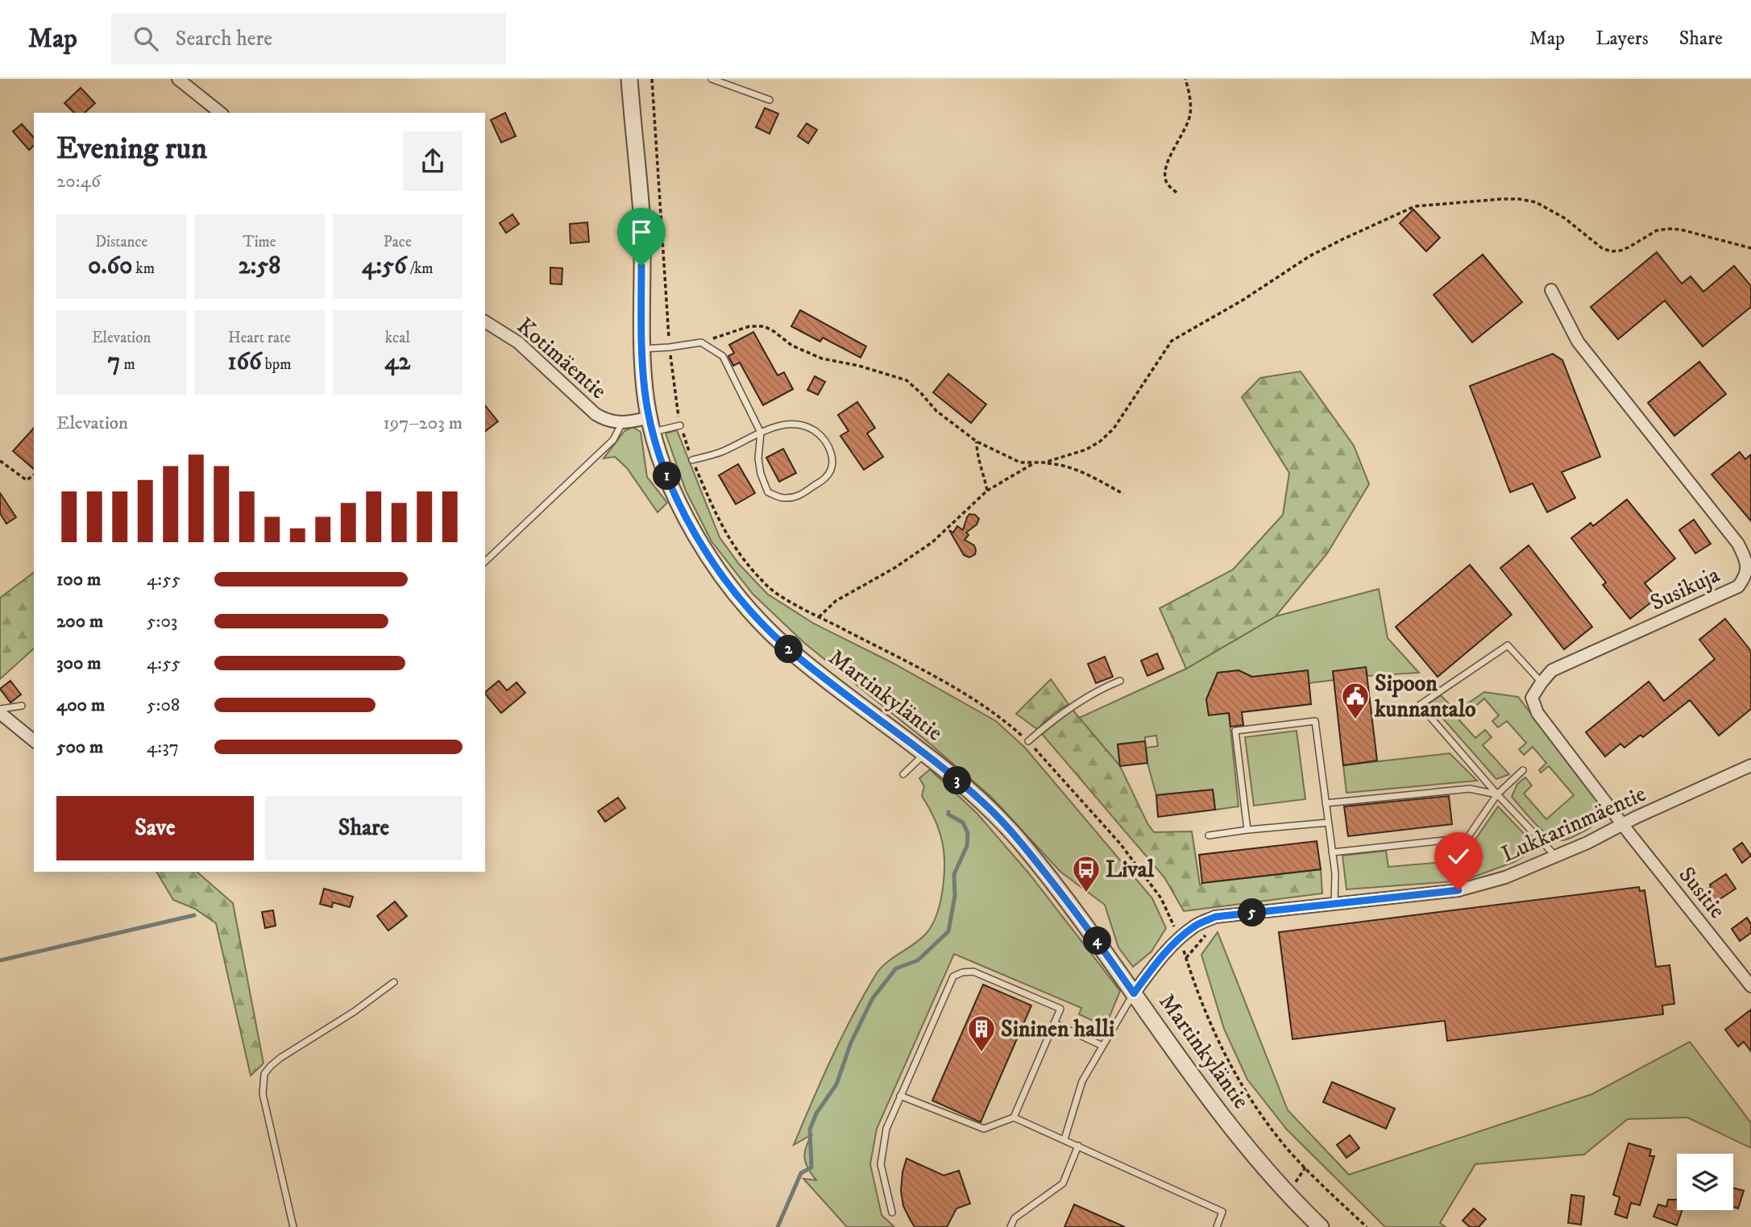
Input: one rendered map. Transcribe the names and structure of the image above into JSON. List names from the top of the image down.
{
  "streets": {
    "street": [
      "Kotimäentie",
      "Susikuja",
      "Martinkyläntie",
      "Lukkarinmäentie",
      "Susitie"
    ]
  },
  "crossings": [
    ["Kotimäentie", "Martinkyläntie"],
    ["Martinkyläntie", "Lukkarinmäentie"],
    ["Lukkarinmäentie", "Susitie"]
  ],
  "places": {
    "public building": ["Sipoon kunnantalo"],
    "bus stop": ["Lival"],
    "building": ["Sininen halli"]
  },
  "page": {
    "header": "Map",
    "search": "Search here",
    "nav": ["Map", "Layers", "Share"],
    "heading": ["Evening run", "20:46"],
    "stats": [
      ["Distance", "0.60 km"],
      ["Time", "2:58"],
      ["Pace", "4:56 /km"],
      ["Elevation", "7 m"],
      ["Heart rate", "166 bpm"],
      ["kcal", "42"]
    ],
    "chart": ["Elevation", "197–203 m"],
    "pins": [
      "1",
      "2",
      "3",
      "5",
      "4"
    ],
    "list": [
      {
        "name": "100 m",
        "note": "4:55"
      },
      {
        "name": "200 m",
        "note": "5:03"
      },
      {
        "name": "300 m",
        "note": "4:55"
      },
      {
        "name": "400 m",
        "note": "5:08"
      },
      {
        "name": "500 m",
        "note": "4:37"
      }
    ],
    "buttons": ["Save", "Share"]
  }
}
